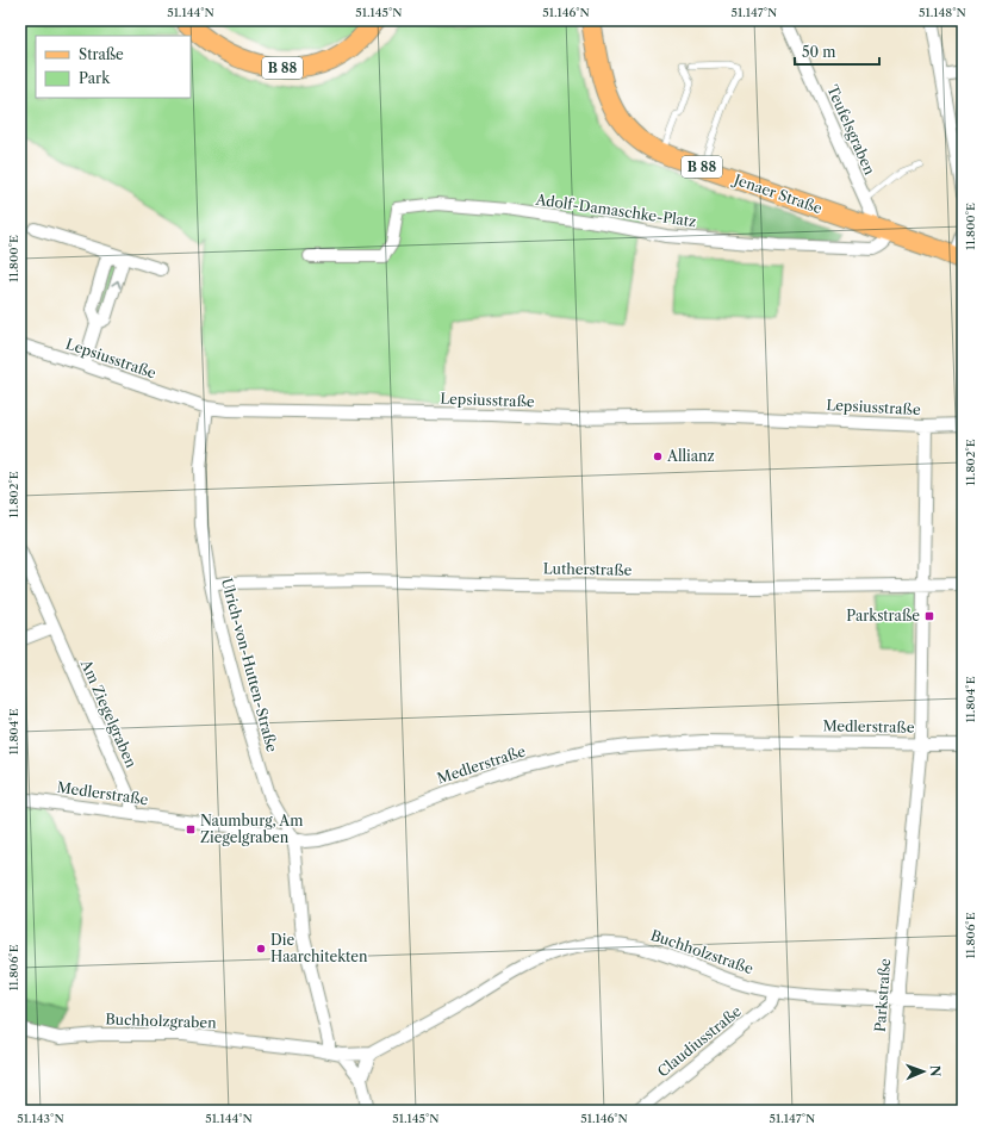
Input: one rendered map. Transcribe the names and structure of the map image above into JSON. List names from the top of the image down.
{
  "streets": {
    "main road": ["B 88", "Jenaer Straße"],
    "street": [
      "Teufelsgraben",
      "Adolf-Damaschke-Platz",
      "Lepsiusstraße",
      "Lutherstraße",
      "Ulrich-von-Hutten-Straße",
      "Am Ziegelgraben",
      "Medlerstraße",
      "Buchholzstraße",
      "Parkstraße",
      "Buchholzgraben",
      "Claudiusstraße"
    ]
  },
  "crossings": [
    ["Teufelsgraben", "Jenaer Straße"],
    ["Jenaer Straße", "Adolf-Damaschke-Platz"],
    ["Lepsiusstraße", "Ulrich-von-Hutten-Straße"],
    ["Lepsiusstraße", "Parkstraße"],
    ["Lutherstraße", "Ulrich-von-Hutten-Straße"],
    ["Lutherstraße", "Parkstraße"],
    ["Ulrich-von-Hutten-Straße", "Medlerstraße"],
    ["Am Ziegelgraben", "Medlerstraße"],
    ["Medlerstraße", "Parkstraße"],
    ["Buchholzstraße", "Parkstraße"],
    ["Buchholzstraße", "Buchholzgraben"],
    ["Buchholzstraße", "Claudiusstraße"]
  ],
  "places": {
    "other": ["Allianz", "Die Haarchitekten"],
    "transit": ["Parkstraße", "Naumburg, Am Ziegelgraben"]
  },
  "legend": ["Straße", "Park"],
  "scale_bar": "50 m",
  "north": "right",
  "coordinates": [
    "51.144°N",
    "51.145°N",
    "51.146°N",
    "51.147°N",
    "51.148°N",
    "11.800°E",
    "11.802°E",
    "11.804°E",
    "11.806°E",
    "51.143°N"
  ]
}
